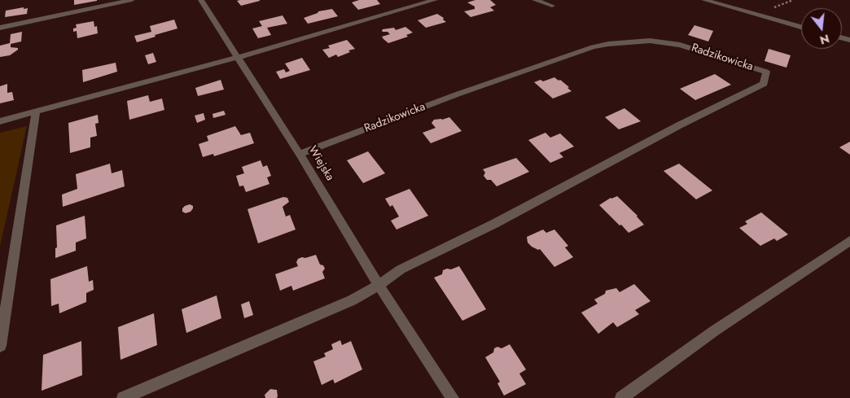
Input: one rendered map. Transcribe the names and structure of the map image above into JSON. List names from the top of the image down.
{
  "streets": {
    "street": ["Radzikowicka", "Wiejska"]
  },
  "crossings": [
    ["Radzikowicka", "Wiejska"]
  ],
  "north": "bottom"
}
